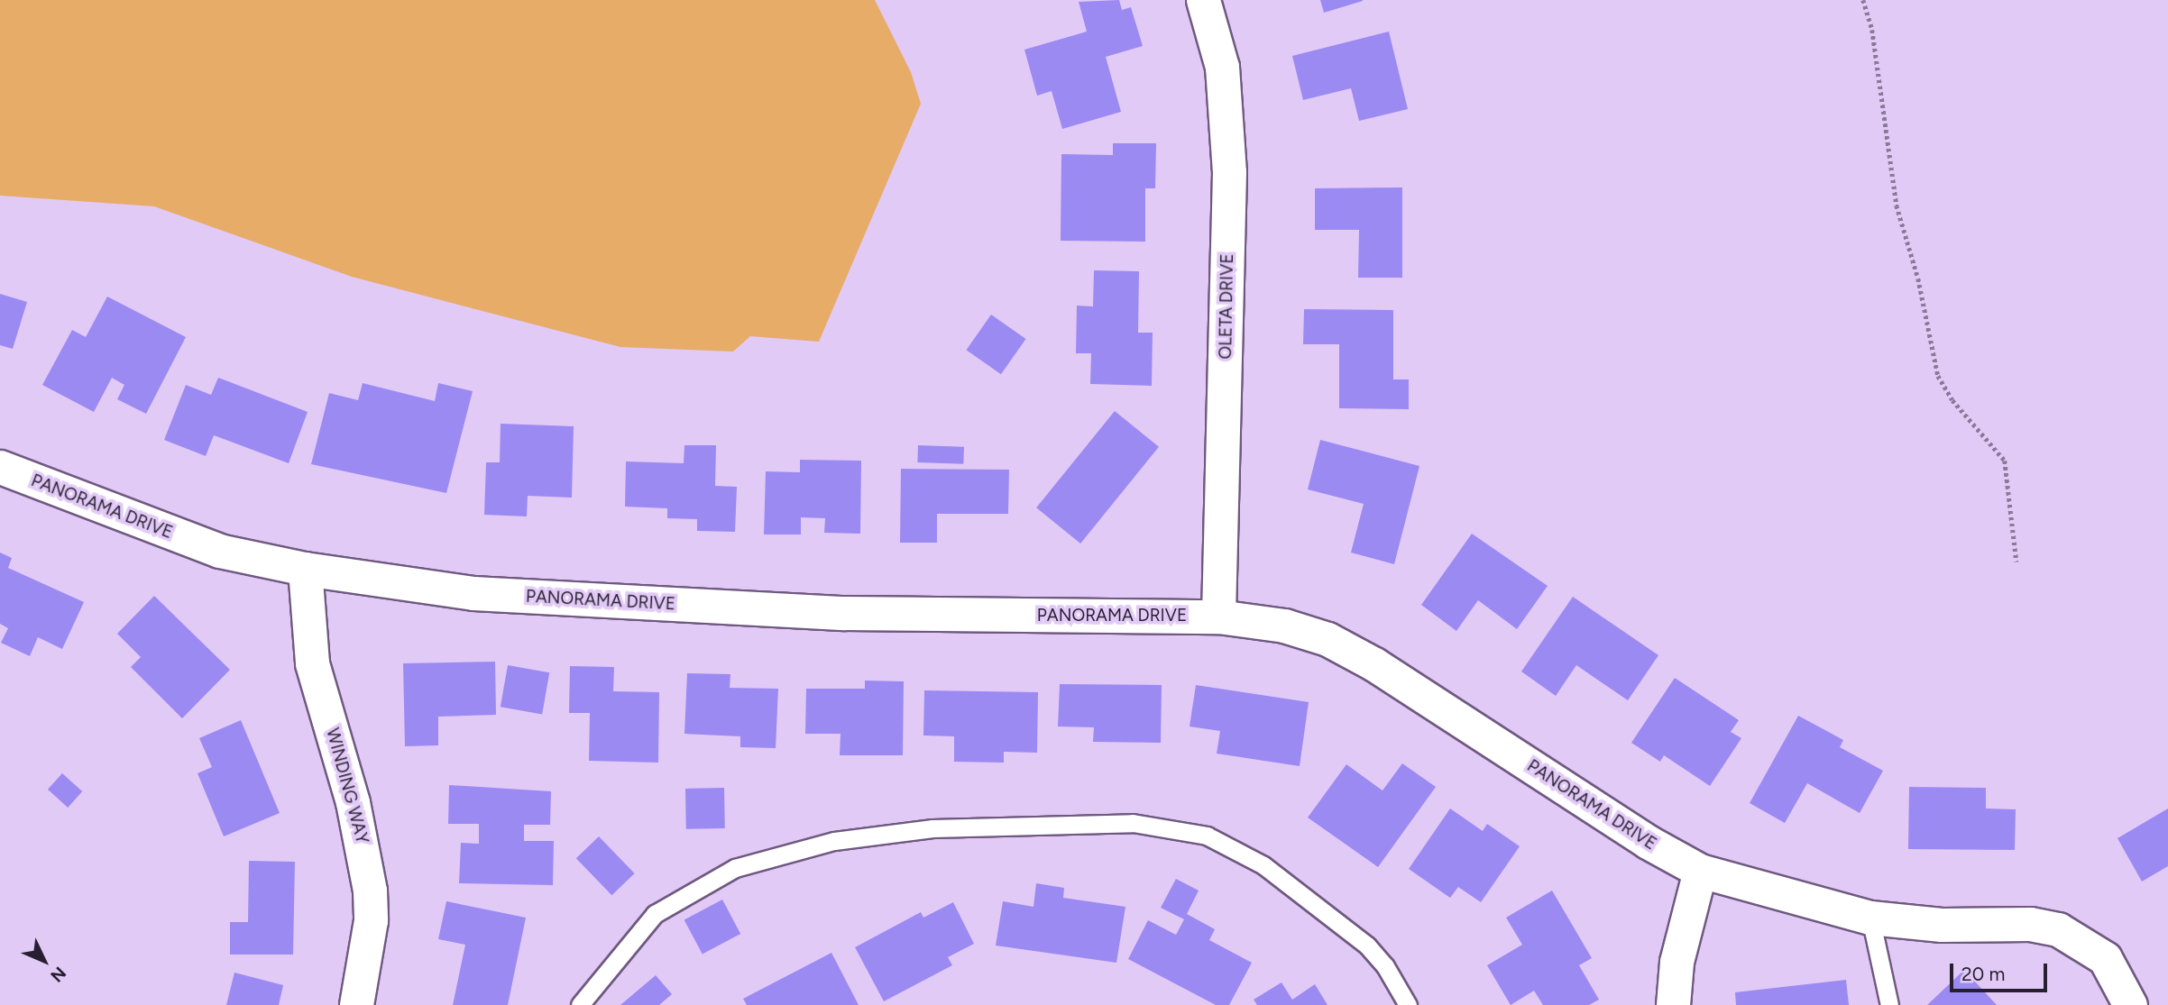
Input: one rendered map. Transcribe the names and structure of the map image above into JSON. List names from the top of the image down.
{
  "streets": {
    "street": ["OLETA DRIVE", "PANORAMA DRIVE", "WINDING WAY"]
  },
  "crossings": [
    ["OLETA DRIVE", "PANORAMA DRIVE"],
    ["PANORAMA DRIVE", "WINDING WAY"]
  ],
  "scale_bar": "20 m",
  "north": "bottom right"
}
